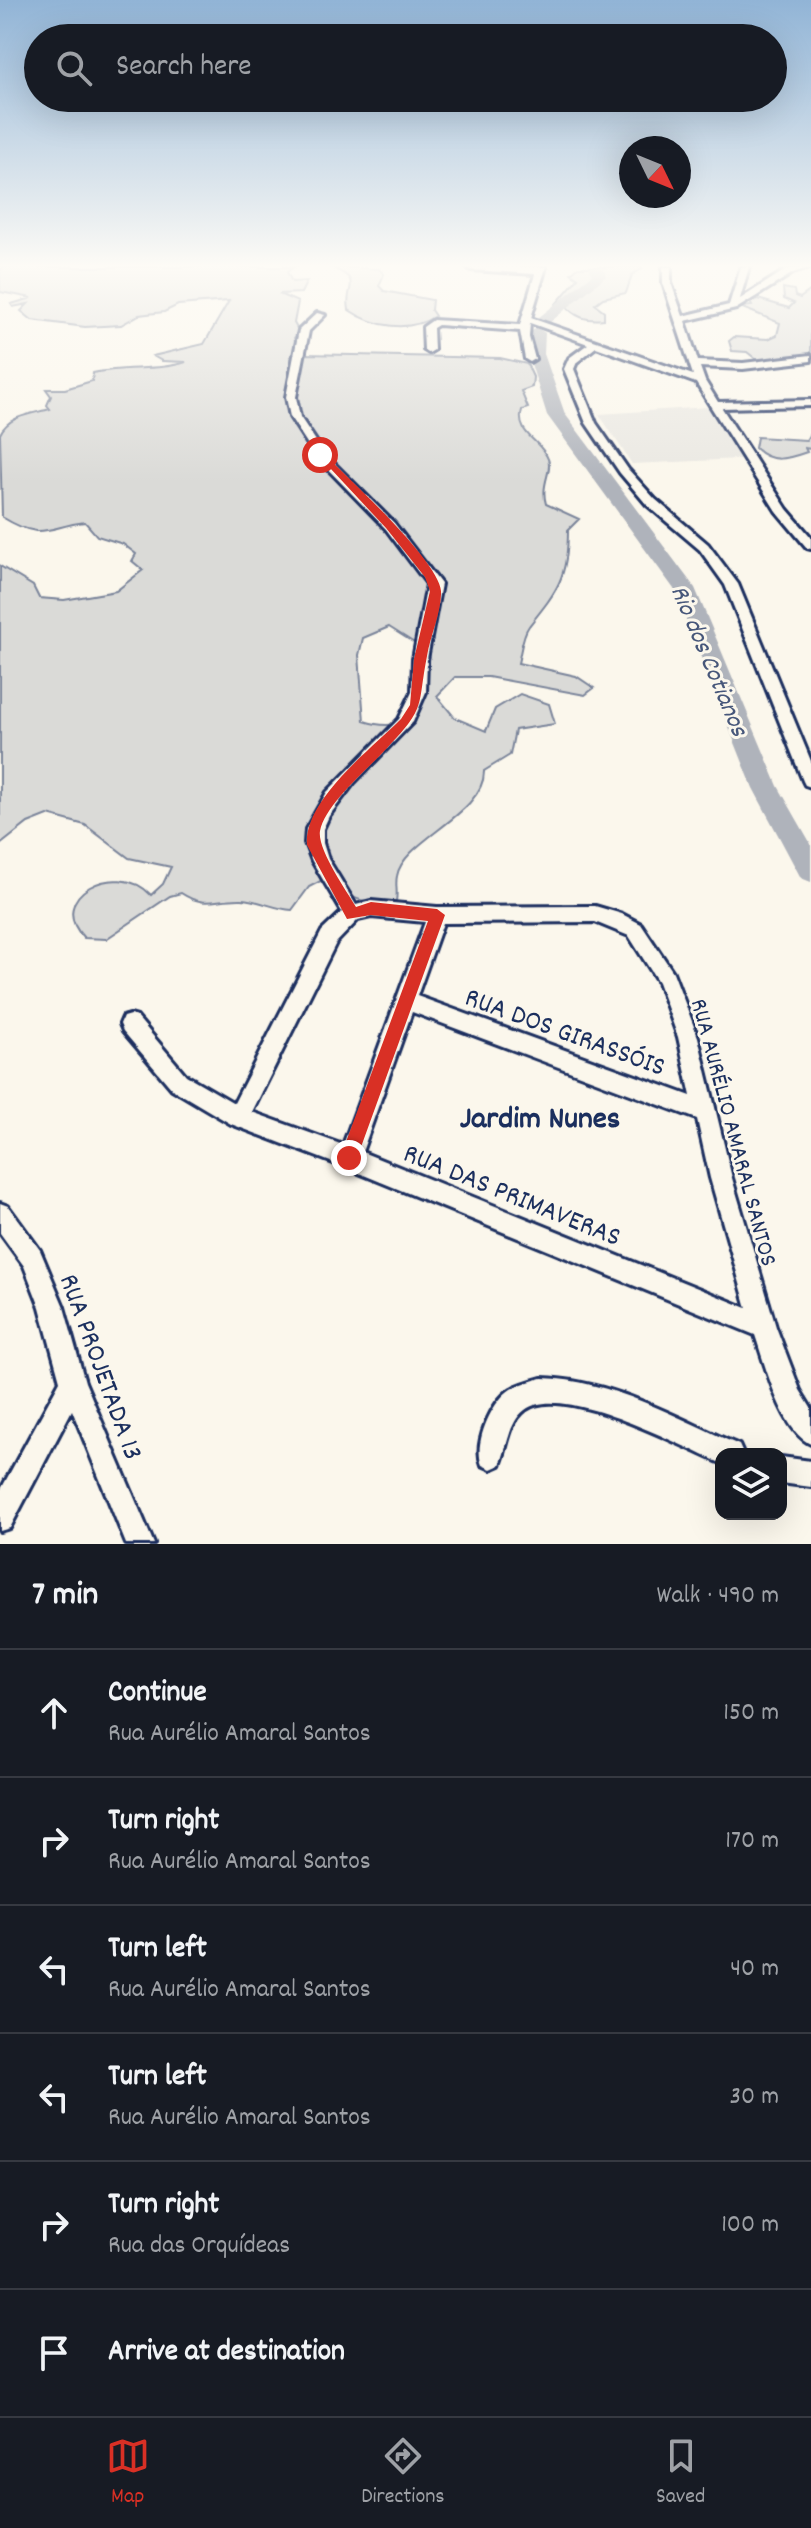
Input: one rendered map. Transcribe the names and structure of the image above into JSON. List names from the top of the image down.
{
  "streets": {
    "street": [
      "RUA DOS GIRASSÓIS",
      "RUA AURÉLIO AMARAL SANTOS",
      "RUA DAS PRIMAVERAS",
      "RUA PROJETADA 13"
    ]
  },
  "crossings": [
    ["RUA DOS GIRASSÓIS", "RUA AURÉLIO AMARAL SANTOS"],
    ["RUA AURÉLIO AMARAL SANTOS", "RUA DAS PRIMAVERAS"]
  ],
  "districts": ["Jardim Nunes"],
  "water": ["Rio dos Cotianos"],
  "north": "bottom right",
  "page": {
    "search": "Search here",
    "heading": ["7 min", "Walk · 490 m"],
    "list": [
      ["Continue", "Rua Aurélio Amaral Santos", "150 m"],
      ["Turn right", "Rua Aurélio Amaral Santos", "170 m"],
      ["Turn left", "Rua Aurélio Amaral Santos", "40 m"],
      ["Turn left", "Rua Aurélio Amaral Santos", "30 m"],
      ["Turn right", "Rua das Orquídeas", "100 m"],
      "Arrive at destination"
    ],
    "nav": ["Map", "Directions", "Saved"]
  }
}
